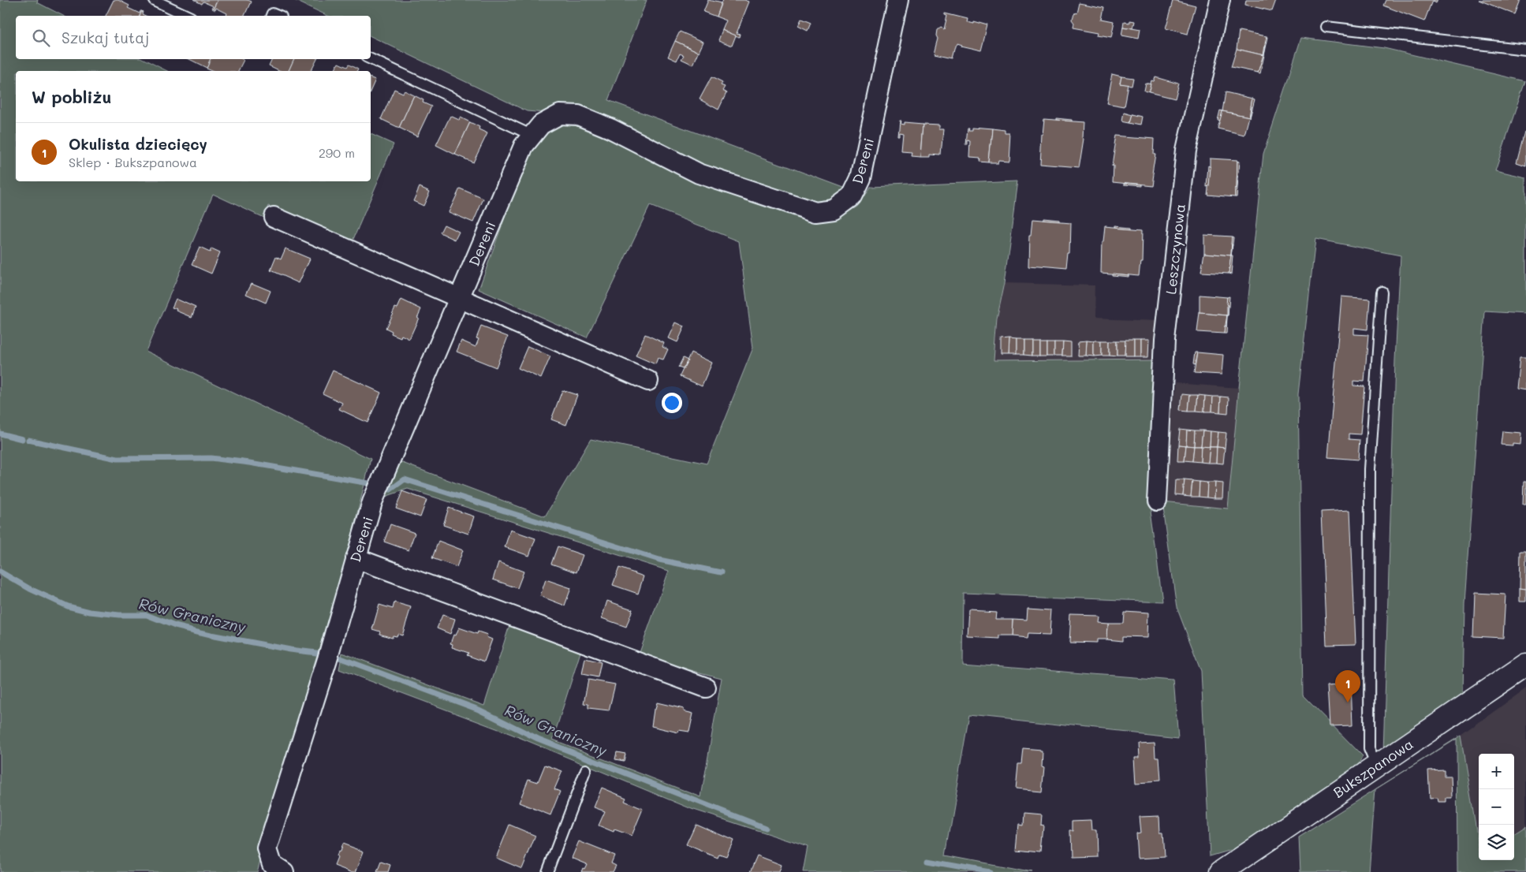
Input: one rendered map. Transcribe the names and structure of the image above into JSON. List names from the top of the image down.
{
  "streets": {
    "street": ["Dereni", "Leszczynowa", "Bukszpanowa"]
  },
  "water": ["Rów Graniczny"],
  "page": {
    "search": "Szukaj tutaj",
    "heading": "W pobliżu",
    "list": [
      {
        "mark": "1",
        "name": "Okulista dziecięcy",
        "note": "Sklep · Bukszpanowa",
        "value": "290 m"
      }
    ],
    "pins": "1",
    "map_buttons": ["+", "−"]
  }
}
